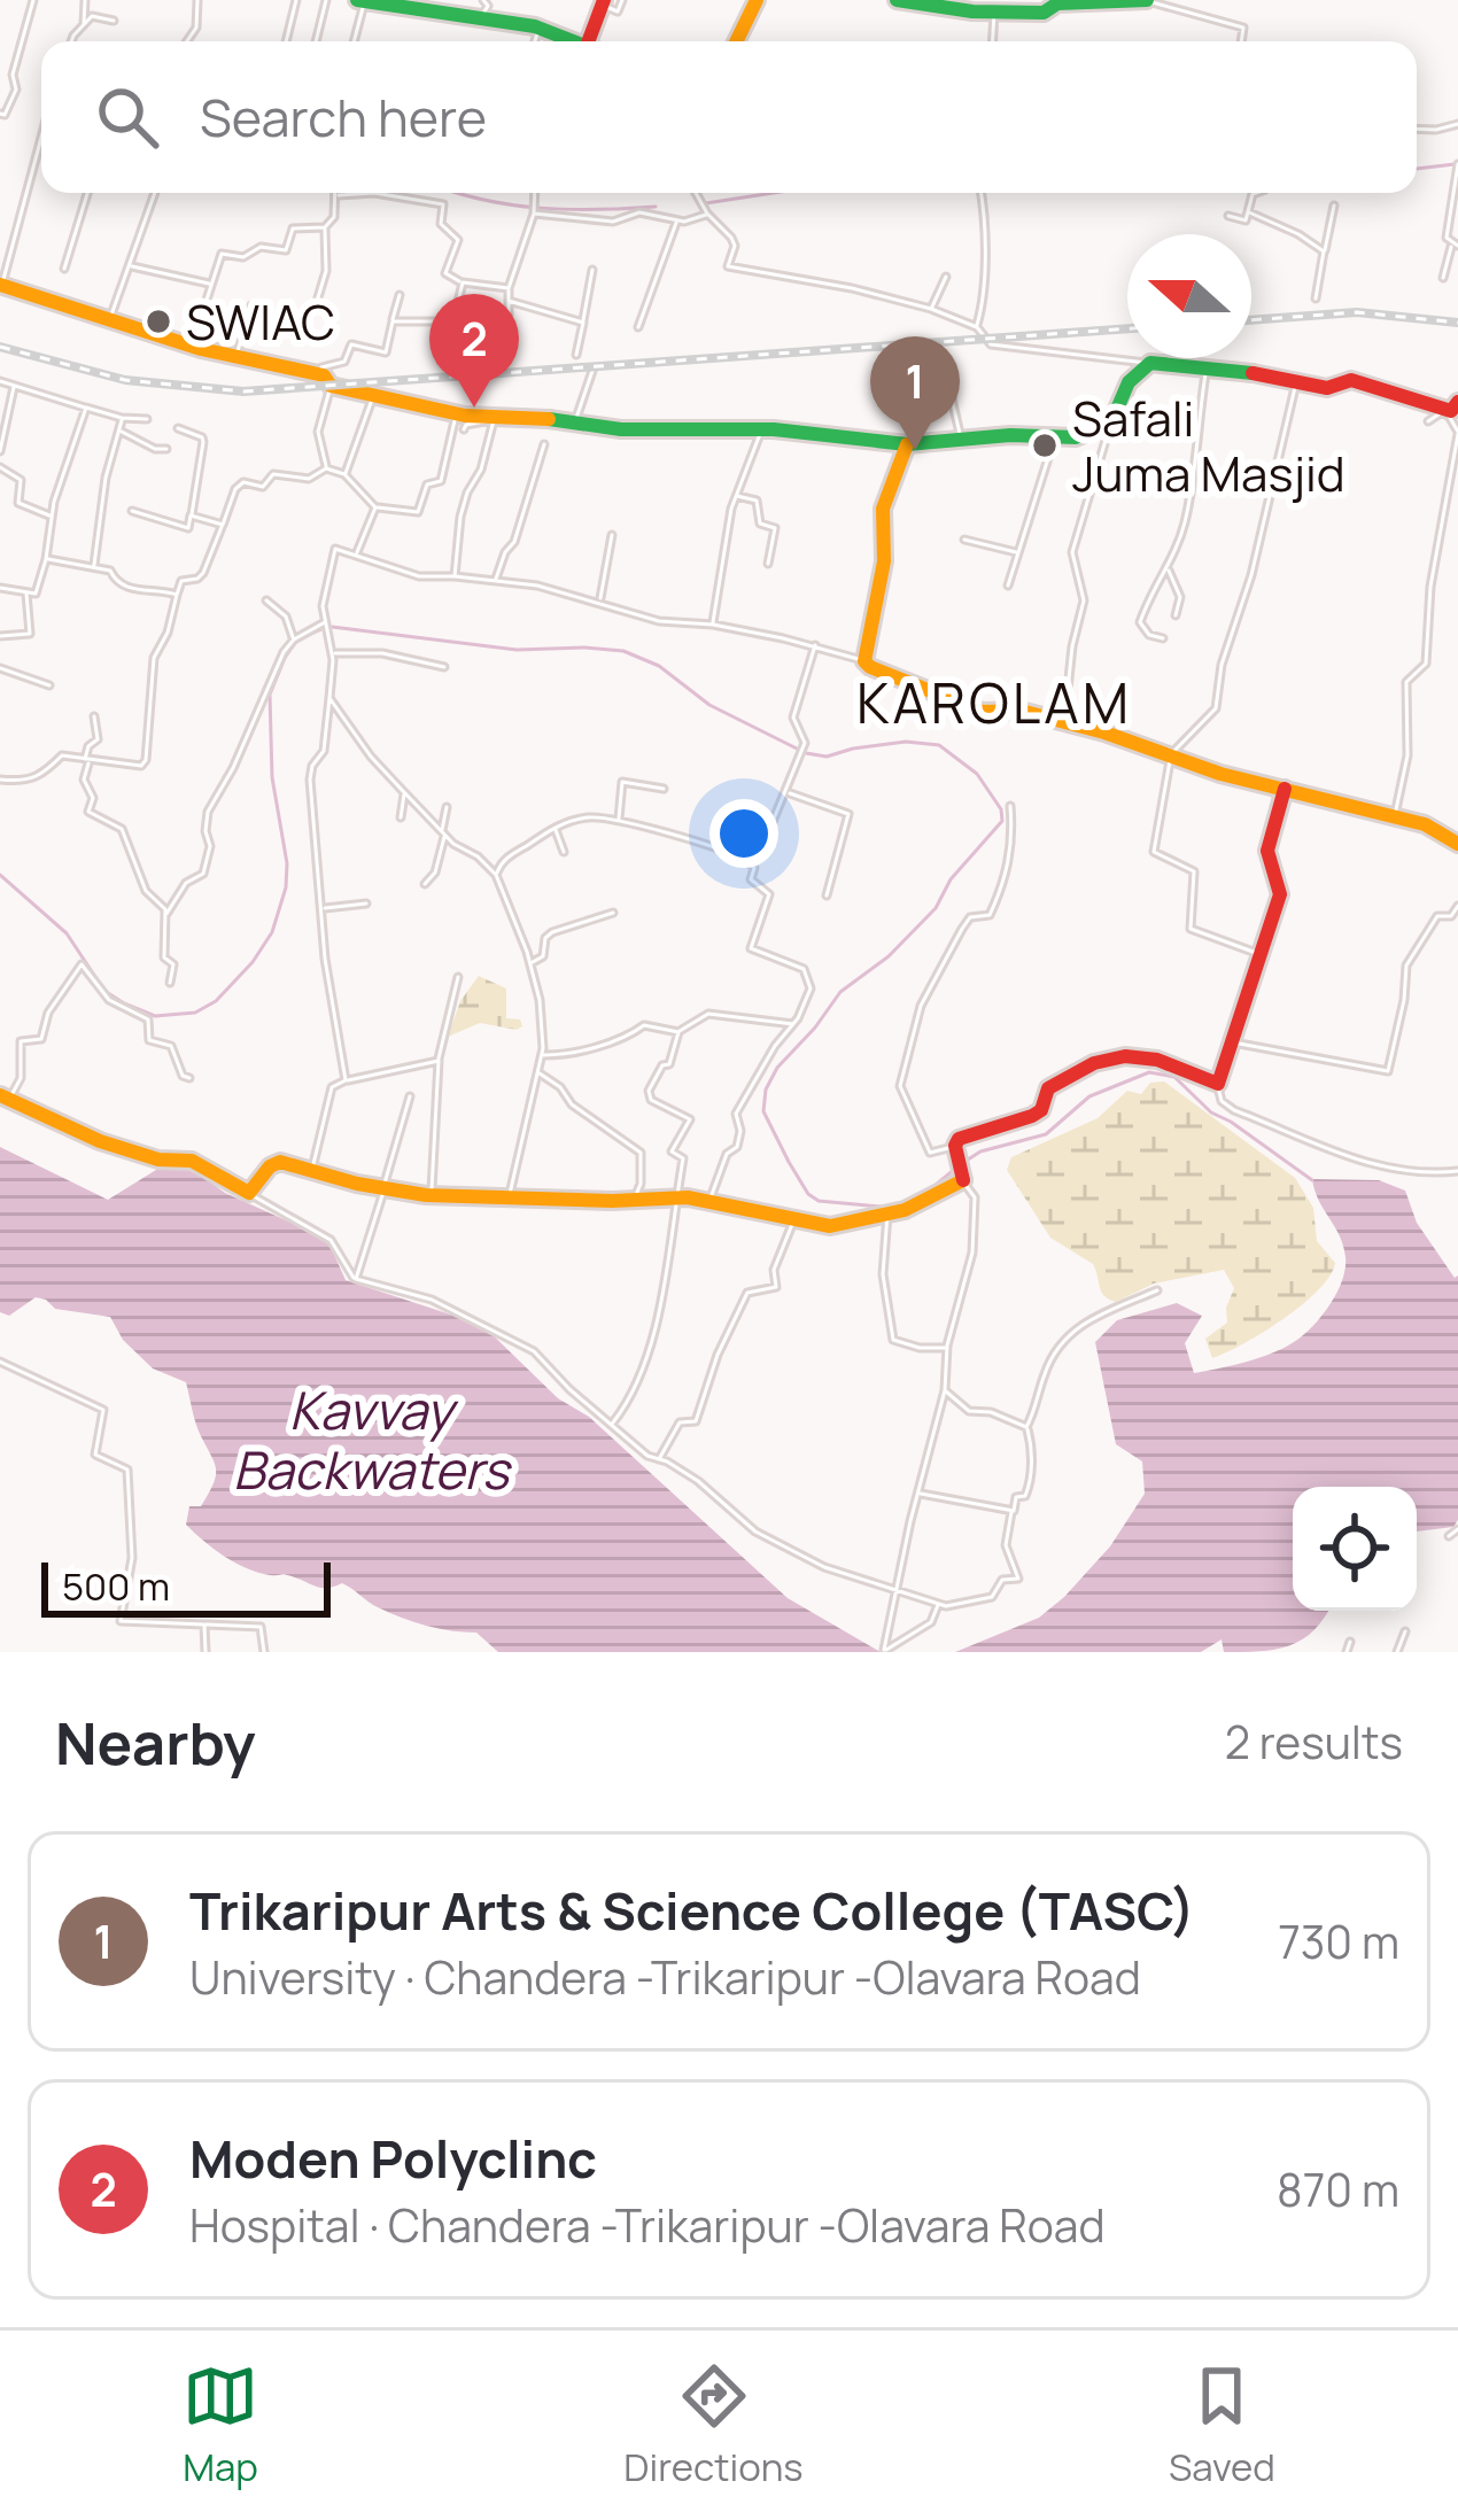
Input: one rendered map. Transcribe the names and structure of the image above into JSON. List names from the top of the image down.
{
  "districts": ["KAROLAM"],
  "water": ["Kavvay Backwaters"],
  "places": ["SWIAC", "Safali Juma Masjid"],
  "scale_bar": "500 m",
  "north": "left",
  "page": {
    "search": "Search here",
    "pins": ["2", "1"],
    "scale": "500 m",
    "heading": ["Nearby", "2 results"],
    "list": [
      {
        "mark": "1",
        "name": "Trikaripur Arts & Science College (TASC)",
        "note": "University · Chandera -Trikaripur -Olavara Road",
        "value": "730 m"
      },
      {
        "mark": "2",
        "name": "Moden Polyclinc",
        "note": "Hospital · Chandera -Trikaripur -Olavara Road",
        "value": "870 m"
      }
    ],
    "nav": ["Map", "Directions", "Saved"]
  }
}
